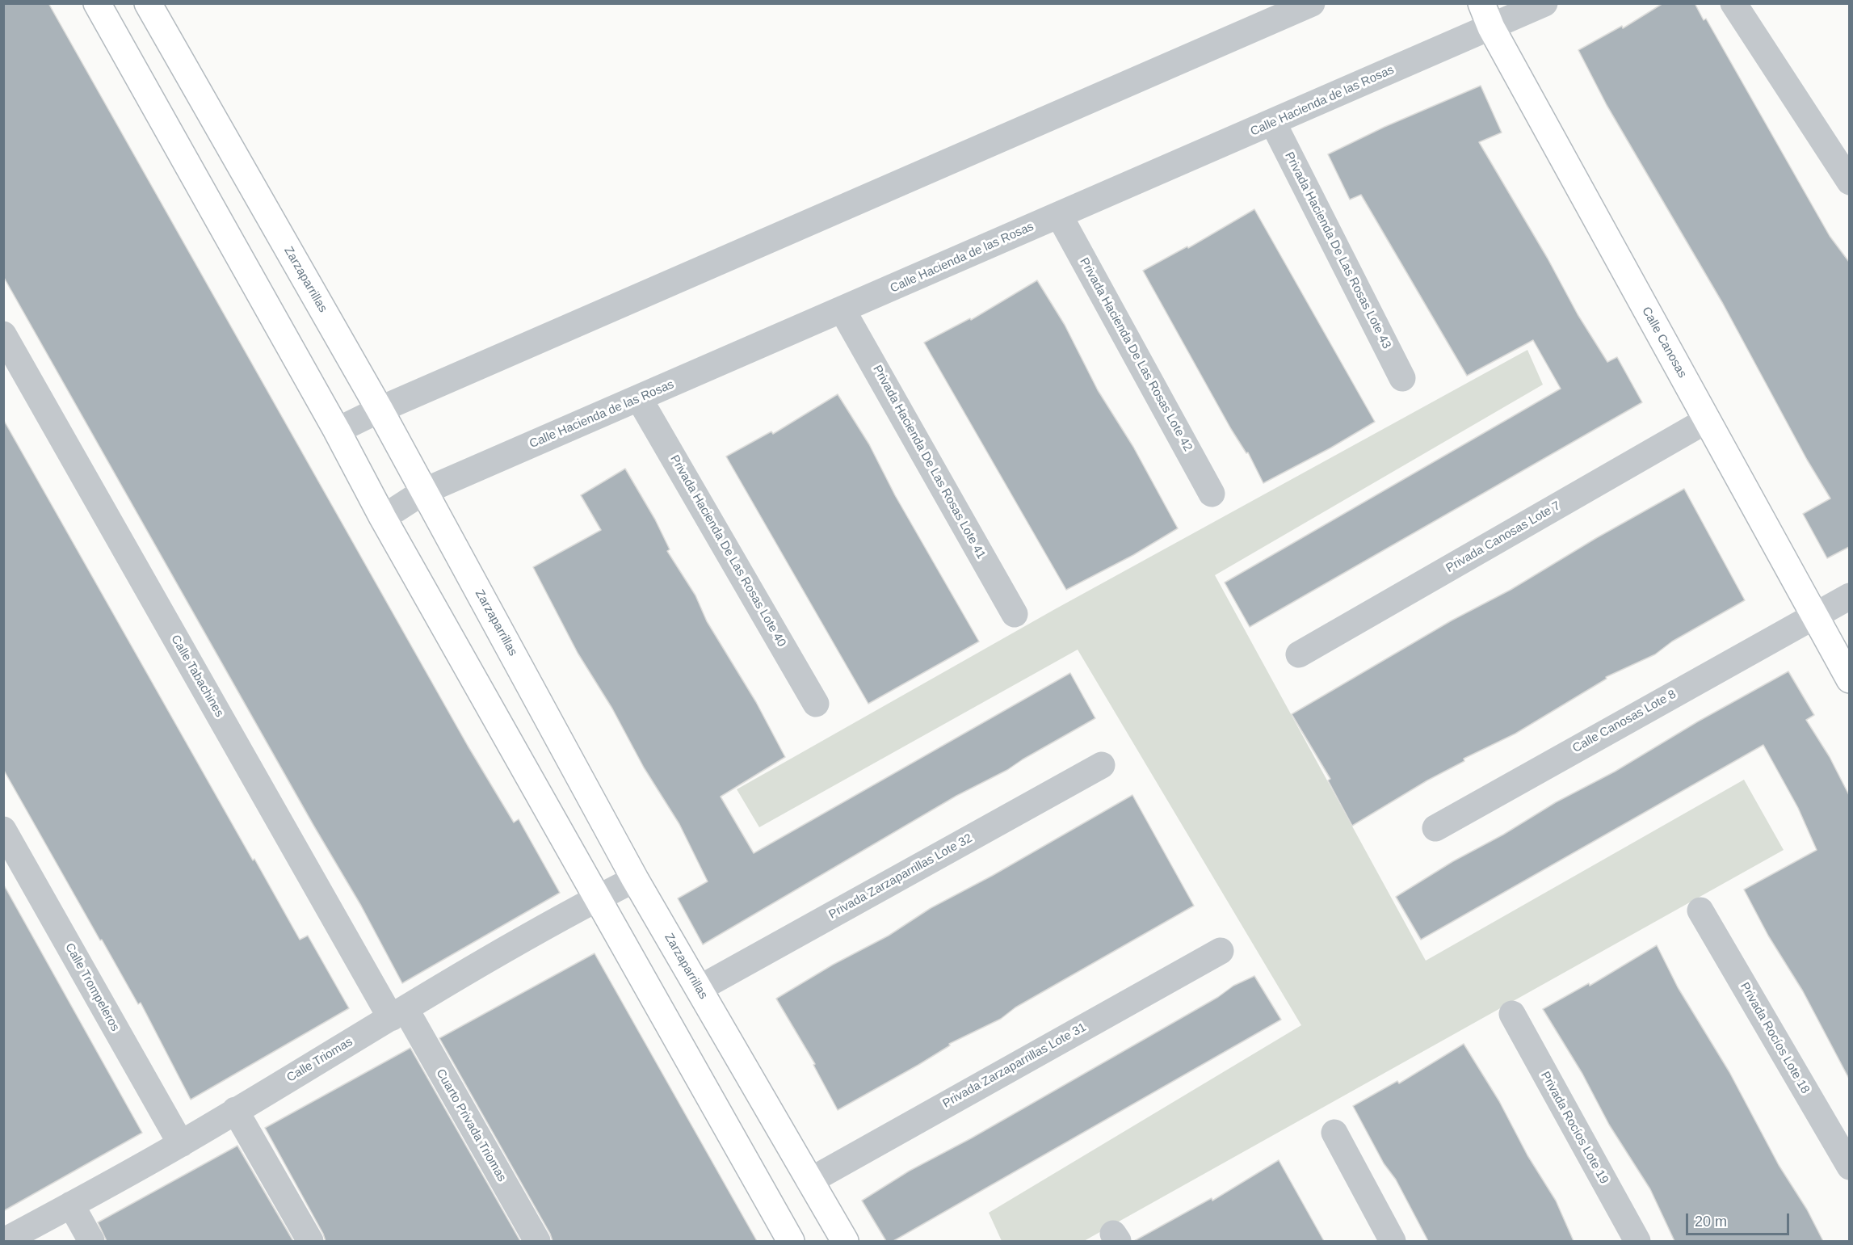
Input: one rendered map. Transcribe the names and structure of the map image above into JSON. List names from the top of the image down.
{
  "streets": {
    "street": [
      "Calle Hacienda de las Rosas",
      "Privada Hacienda De Las Rosas Lote 43",
      "Zarzaparrillas",
      "Calle Canosas",
      "Privada Hacienda De Las Rosas Lote 42",
      "Privada Hacienda De Las Rosas Lote 41",
      "Privada Canosas Lote 7",
      "Privada Hacienda De Las Rosas Lote 40",
      "Calle Tabachines",
      "Calle Canosas Lote 8",
      "Privada Zarzaparrillas Lote 32",
      "Calle Trompeleros",
      "Privada Rocíos Lote 18",
      "Calle Triomas",
      "Privada Zarzaparrillas Lote 31",
      "Cuarto Privada Triomas",
      "Privada Rocíos Lote 19"
    ]
  },
  "crossings": [
    ["Calle Hacienda de las Rosas", "Privada Hacienda De Las Rosas Lote 43"],
    ["Calle Hacienda de las Rosas", "Zarzaparrillas"],
    ["Calle Hacienda de las Rosas", "Calle Canosas"],
    ["Calle Hacienda de las Rosas", "Privada Hacienda De Las Rosas Lote 42"],
    ["Calle Hacienda de las Rosas", "Privada Hacienda De Las Rosas Lote 41"],
    ["Calle Hacienda de las Rosas", "Privada Hacienda De Las Rosas Lote 40"],
    ["Zarzaparrillas", "Privada Zarzaparrillas Lote 32"],
    ["Zarzaparrillas", "Calle Triomas"],
    ["Zarzaparrillas", "Privada Zarzaparrillas Lote 31"],
    ["Calle Canosas", "Privada Canosas Lote 7"],
    ["Calle Canosas", "Calle Canosas Lote 8"],
    ["Calle Tabachines", "Calle Triomas"],
    ["Calle Tabachines", "Cuarto Privada Triomas"],
    ["Calle Trompeleros", "Calle Triomas"],
    ["Calle Triomas", "Cuarto Privada Triomas"]
  ],
  "scale_bar": "20 m"
}
